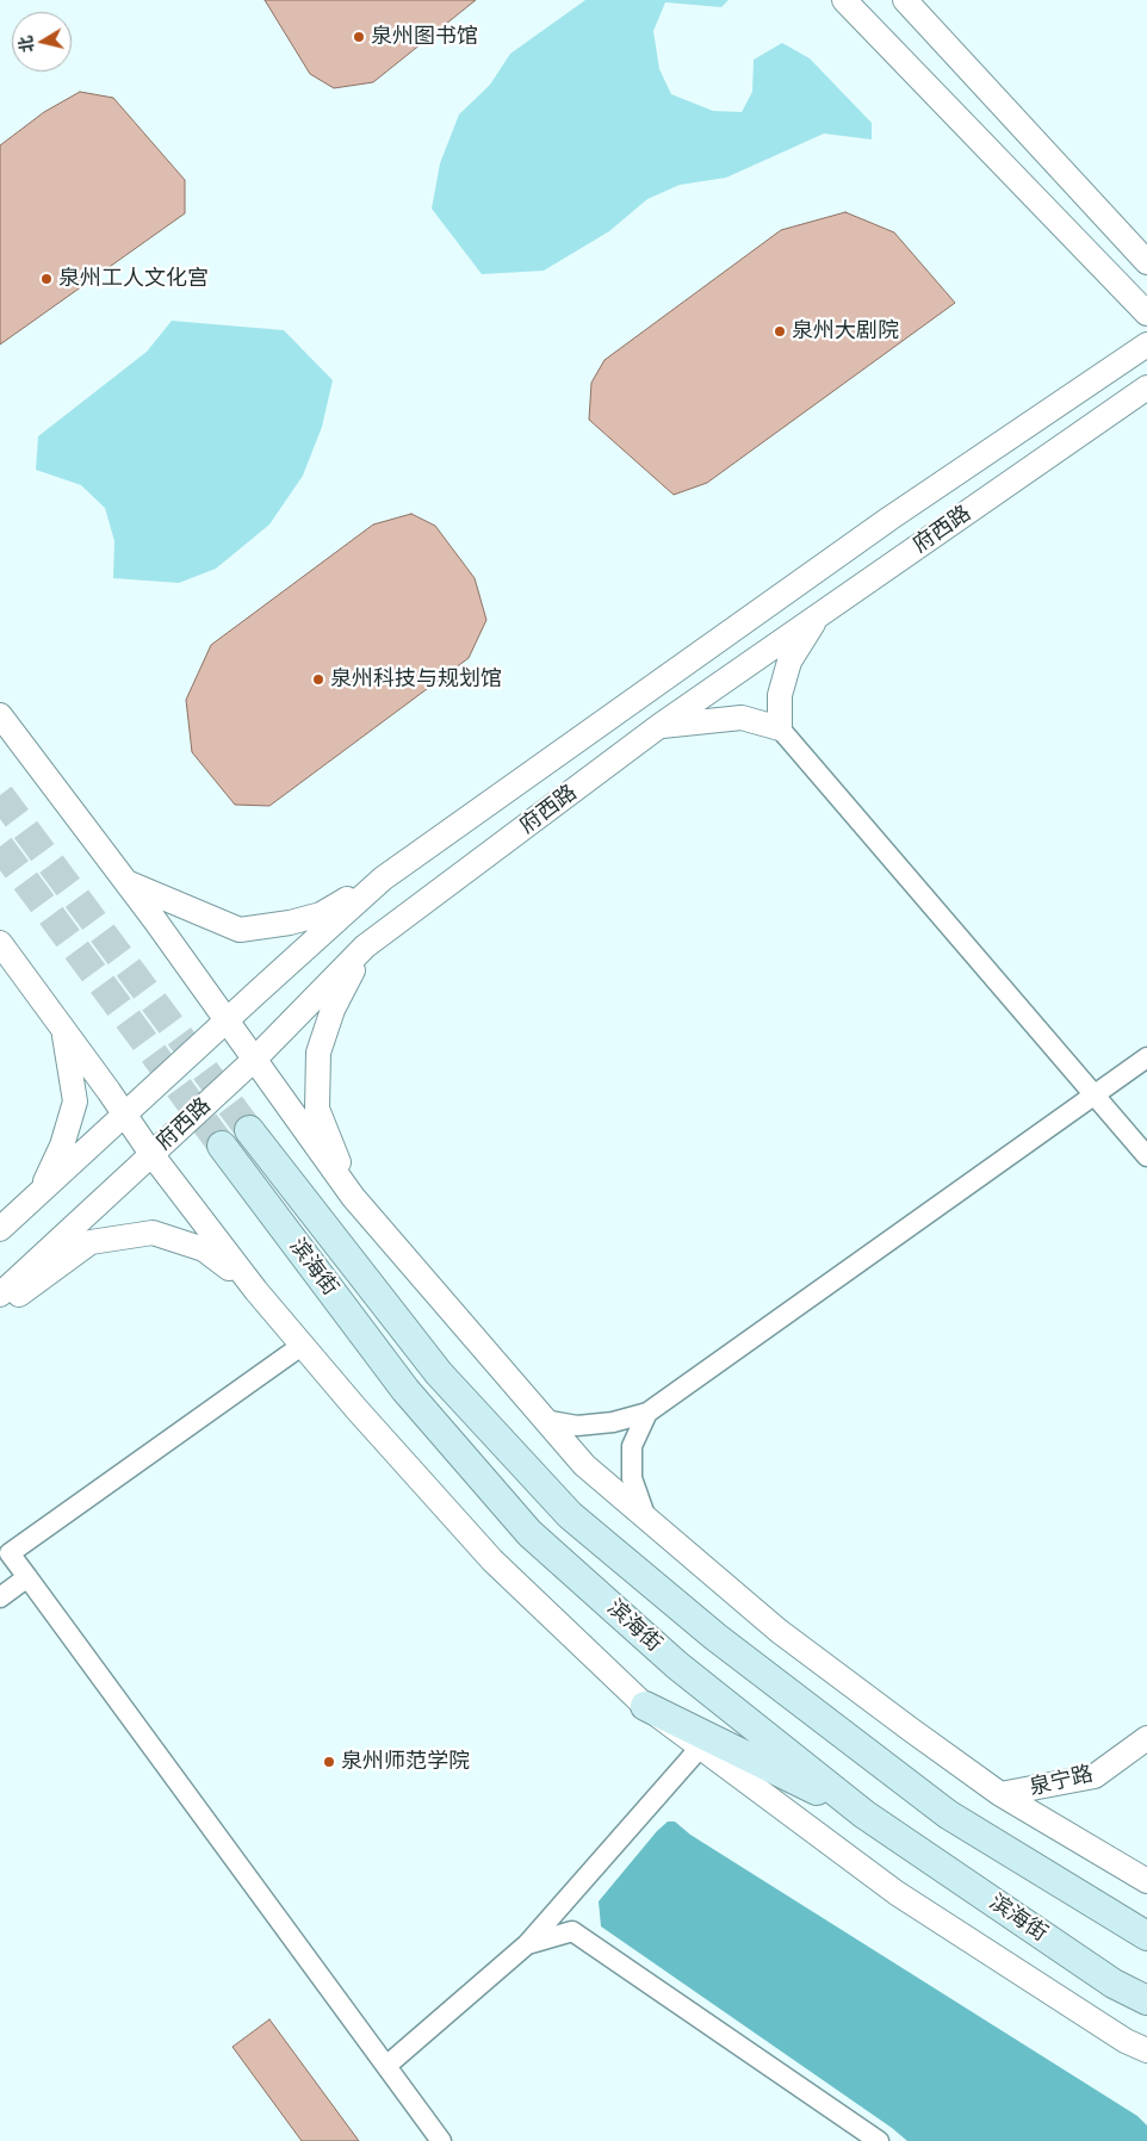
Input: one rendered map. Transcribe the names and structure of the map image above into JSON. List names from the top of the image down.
{
  "streets": {
    "main road": ["滨海街"],
    "street": ["府西路", "泉宁路"]
  },
  "places": [
    "泉州图书馆",
    "泉州工人文化宫",
    "泉州大剧院",
    "泉州科技与规划馆",
    "泉州师范学院"
  ],
  "north": "left"
}
